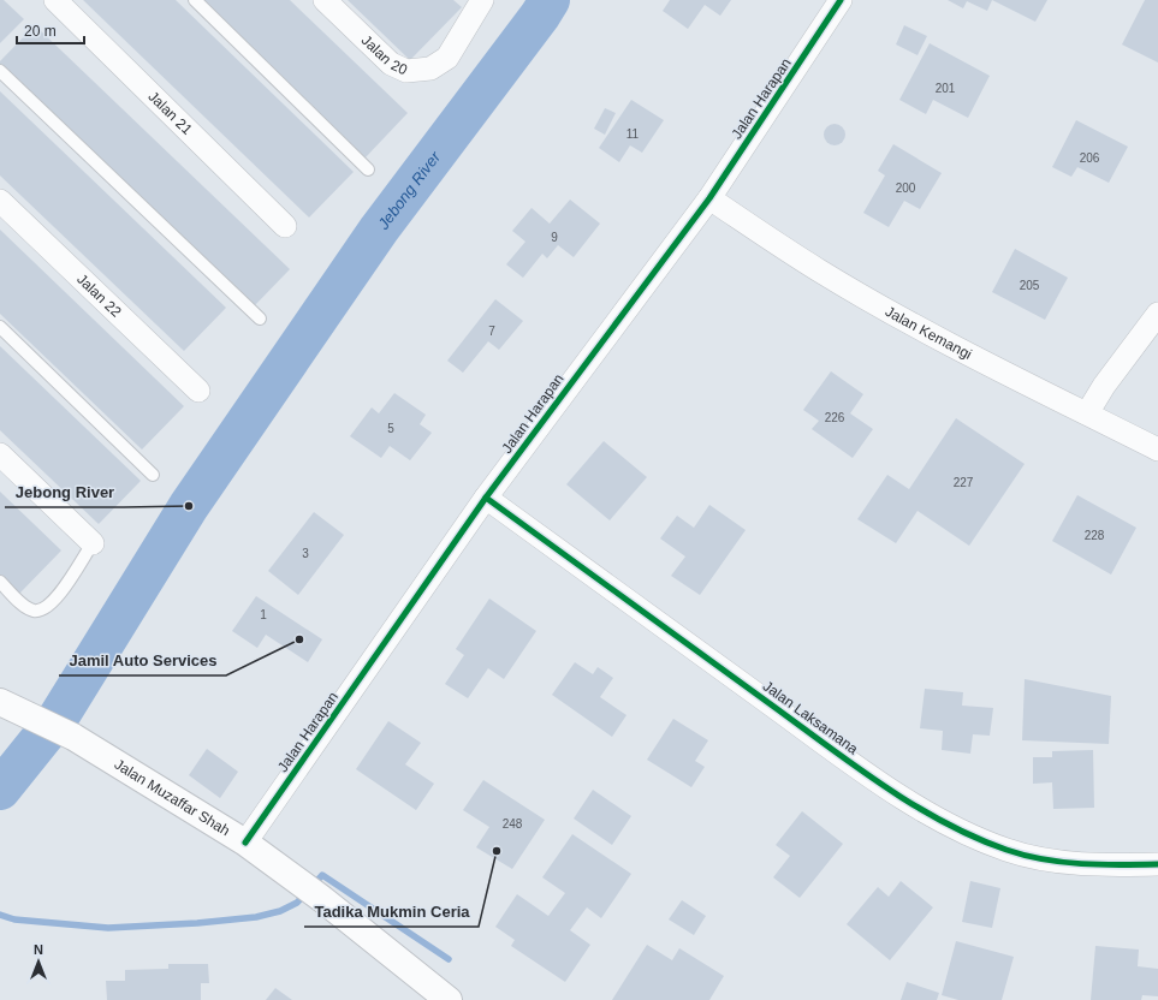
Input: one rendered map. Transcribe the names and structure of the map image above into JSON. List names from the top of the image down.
{
  "streets": {
    "main road": ["Jalan Muzaffar Shah"],
    "street": [
      "Jalan 20",
      "Jalan Harapan",
      "Jalan 21",
      "Jalan 22",
      "Jalan Kemangi",
      "Jalan Laksamana"
    ]
  },
  "crossings": [
    ["Jalan Harapan", "Jalan Kemangi"],
    ["Jalan Harapan", "Jalan Laksamana"],
    ["Jalan Harapan", "Jalan Muzaffar Shah"]
  ],
  "water": ["Jebong River"],
  "places": ["Jebong River", "Jamil Auto Services", "Tadika Mukmin Ceria"],
  "house_numbers": [
    "201",
    "11",
    "206",
    "200",
    "9",
    "205",
    "7",
    "226",
    "5",
    "227",
    "228",
    "3",
    "1",
    "248"
  ],
  "scale_bar": "20 m",
  "north": "top"
}
